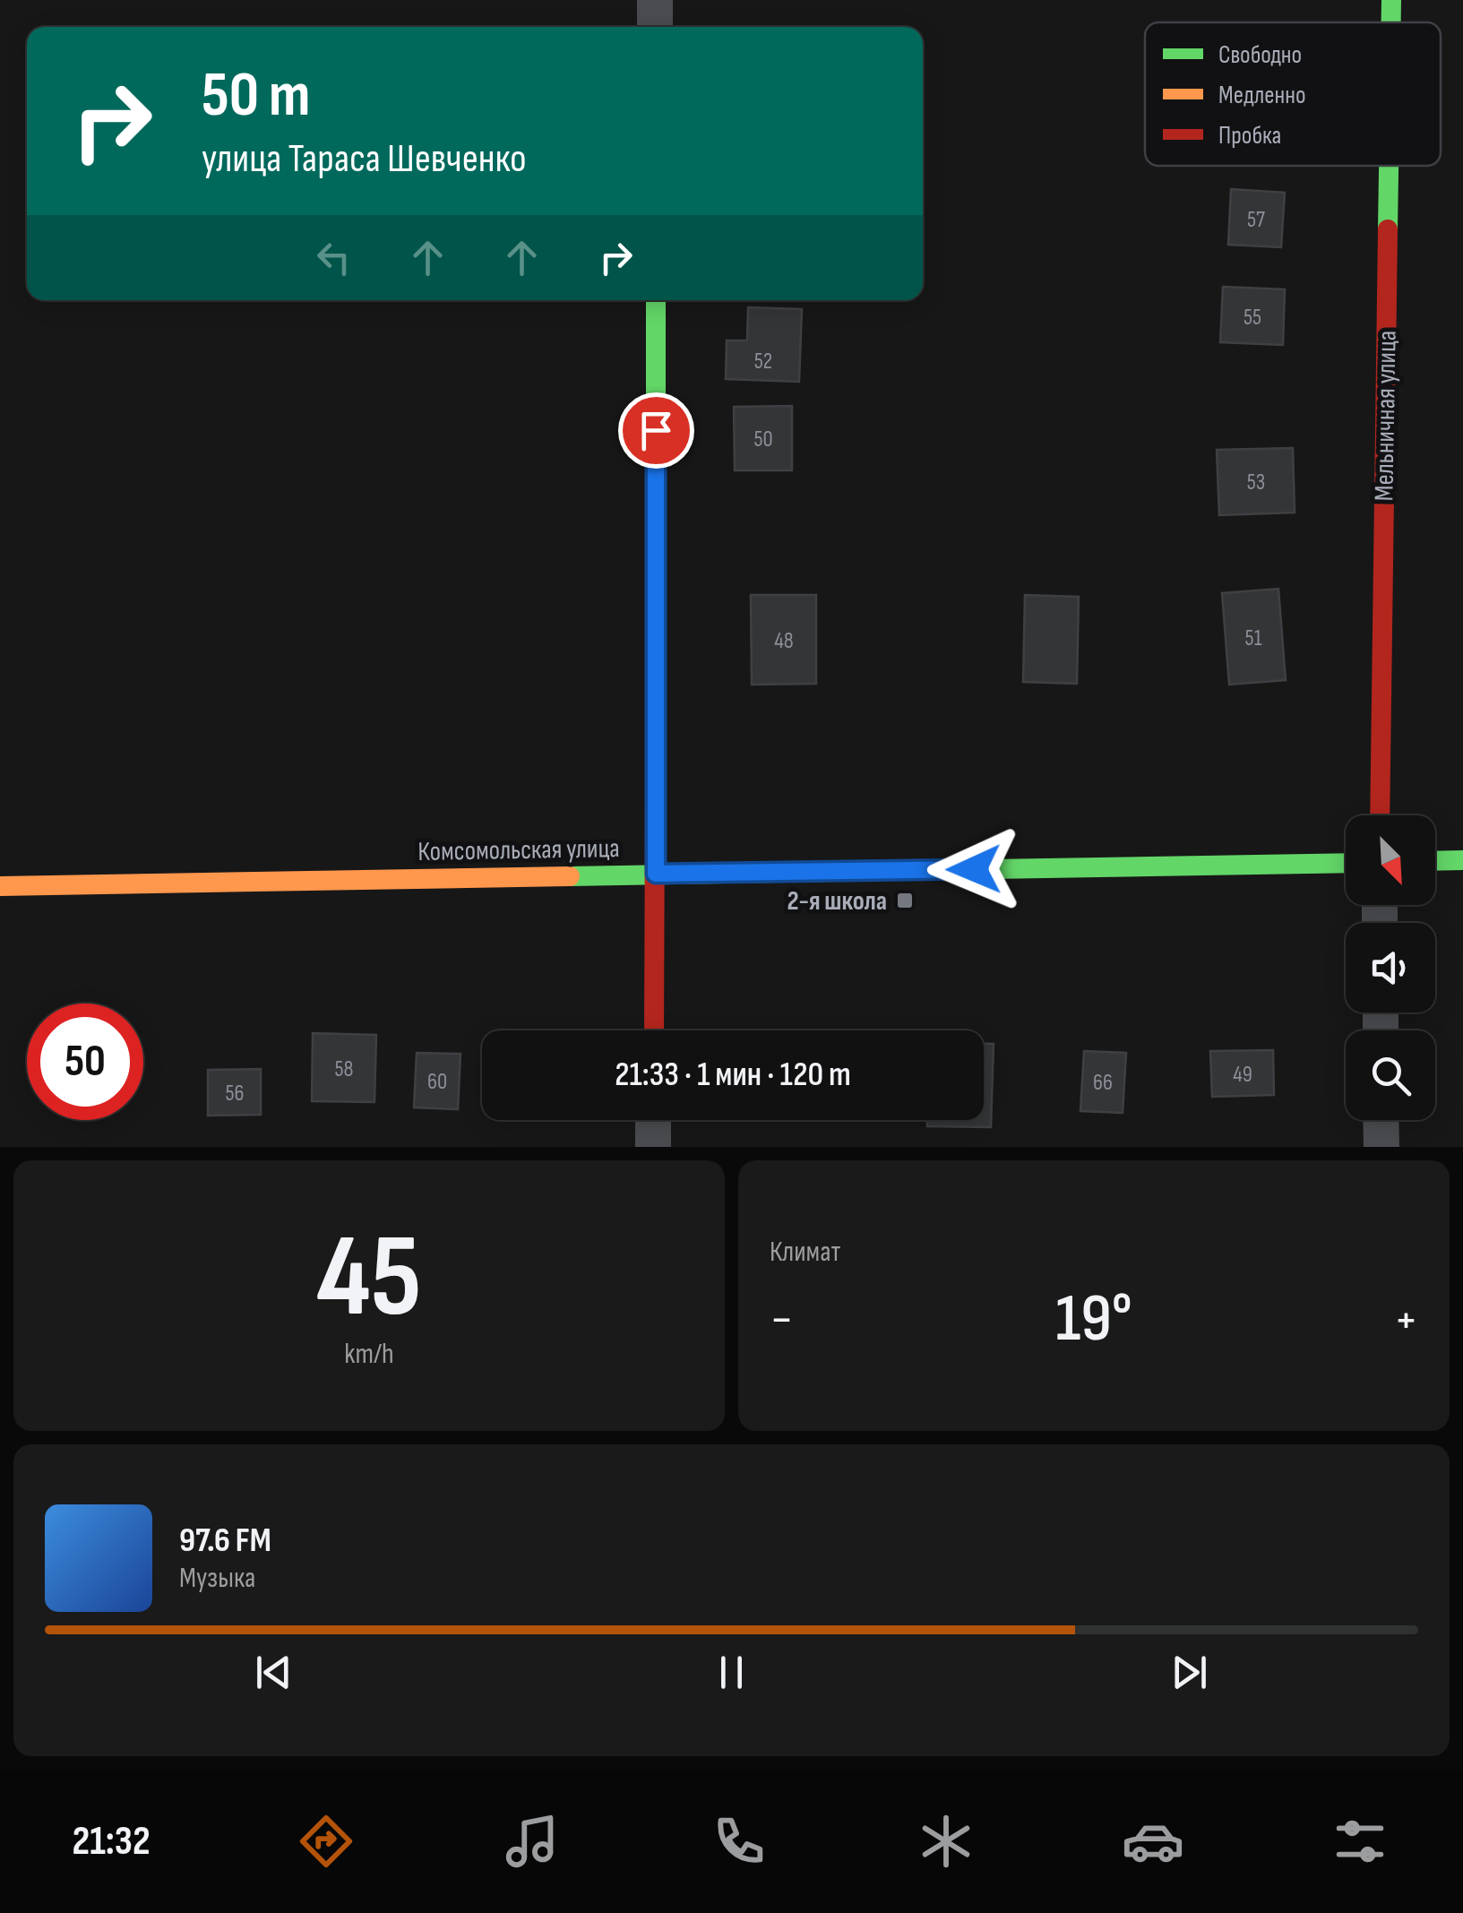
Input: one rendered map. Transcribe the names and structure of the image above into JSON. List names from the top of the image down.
{
  "streets": {
    "main road": ["Мельничная улица", "Комсомольская улица"]
  },
  "places": {
    "transit": ["2-я школа"]
  },
  "house_numbers": [
    "57",
    "55",
    "52",
    "50",
    "53",
    "51",
    "48",
    "58",
    "49",
    "60",
    "66",
    "56"
  ],
  "legend": ["Свободно", "Медленно", "Пробка"],
  "north": "bottom right",
  "page": {
    "turn": ["50 m", "улица Тараса Шевченко"],
    "limit": "50",
    "trip": "21:33 · 1 мин · 120 m",
    "tile": [
      ["45", "km/h"],
      "Климат"
    ],
    "heat": ["−", "19°", "+"],
    "song": ["97.6 FM", "Музыка"],
    "tabs": "21:32"
  }
}
